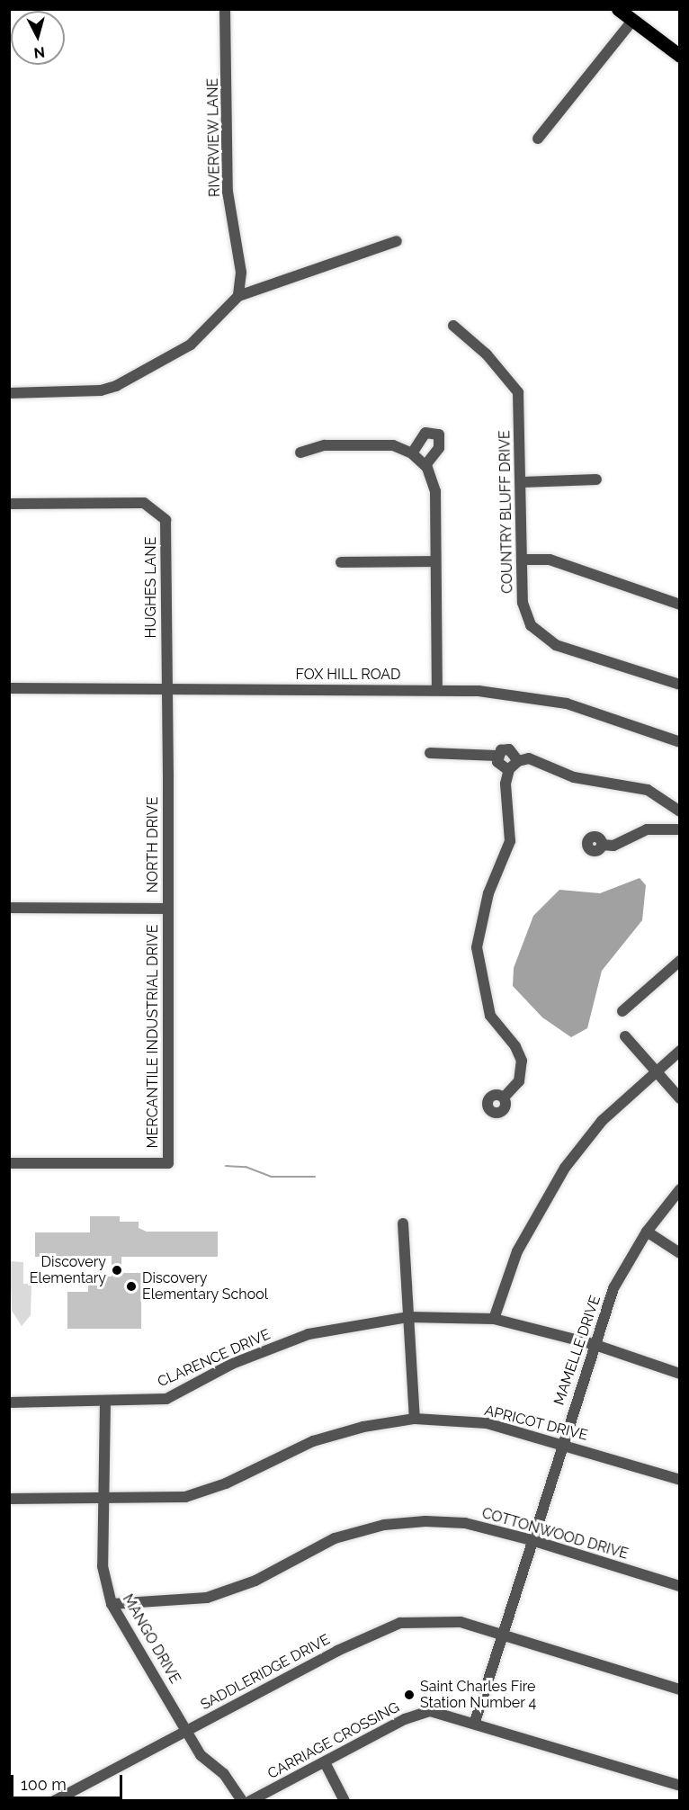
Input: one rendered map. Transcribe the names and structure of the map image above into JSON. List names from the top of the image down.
{
  "streets": {
    "street": [
      "RIVERVIEW LANE",
      "COUNTRY BLUFF DRIVE",
      "HUGHES LANE",
      "FOX HILL ROAD",
      "NORTH DRIVE",
      "MERCANTILE INDUSTRIAL DRIVE",
      "MAMELLE DRIVE",
      "CLARENCE DRIVE",
      "APRICOT DRIVE",
      "COTTONWOOD DRIVE",
      "MANGO DRIVE",
      "SADDLERIDGE DRIVE",
      "CARRIAGE CROSSING"
    ]
  },
  "crossings": [
    ["HUGHES LANE", "FOX HILL ROAD"],
    ["HUGHES LANE", "NORTH DRIVE"],
    ["FOX HILL ROAD", "NORTH DRIVE"],
    ["NORTH DRIVE", "MERCANTILE INDUSTRIAL DRIVE"],
    ["MAMELLE DRIVE", "CLARENCE DRIVE"],
    ["MAMELLE DRIVE", "APRICOT DRIVE"],
    ["MAMELLE DRIVE", "COTTONWOOD DRIVE"],
    ["MAMELLE DRIVE", "SADDLERIDGE DRIVE"],
    ["MAMELLE DRIVE", "CARRIAGE CROSSING"],
    ["CLARENCE DRIVE", "MANGO DRIVE"],
    ["APRICOT DRIVE", "MANGO DRIVE"],
    ["COTTONWOOD DRIVE", "MANGO DRIVE"],
    ["MANGO DRIVE", "SADDLERIDGE DRIVE"]
  ],
  "places": ["Discovery Elementary", "Discovery Elementary School", "Saint Charles Fire Station Number 4"],
  "scale_bar": "100 m",
  "north": "bottom"
}
